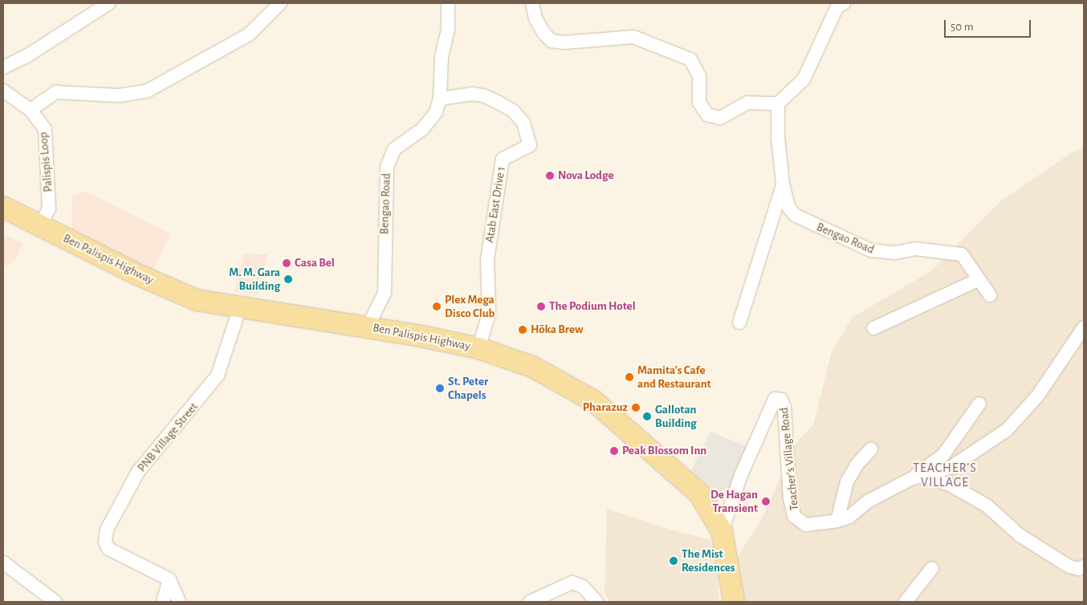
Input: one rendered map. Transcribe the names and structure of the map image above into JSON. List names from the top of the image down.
{
  "streets": {
    "main road": ["Ben Palispis Highway"],
    "street": [
      "Palispis Loop",
      "Bengao Road",
      "Atab East Drive 1",
      "PNB Village Street",
      "Teacher's Village Road"
    ]
  },
  "crossings": [
    ["Palispis Loop", "Ben Palispis Highway"],
    ["Bengao Road", "Atab East Drive 1"],
    ["Bengao Road", "Ben Palispis Highway"],
    ["Atab East Drive 1", "Ben Palispis Highway"],
    ["Ben Palispis Highway", "PNB Village Street"],
    ["Ben Palispis Highway", "Teacher's Village Road"]
  ],
  "districts": ["TEACHER'S VILLAGE"],
  "places": [
    "Nova Lodge",
    "Casa Bel",
    "M. M. Gara Building",
    "Plex Mega Disco Club",
    "The Podium Hotel",
    "Hōka Brew",
    "Mamita's Cafe and Restaurant",
    "St. Peter Chapels",
    "Pharazuz",
    "Gallotan Building",
    "Peak Blossom Inn",
    "De Hagan Transient",
    "The Mist Residences"
  ],
  "scale_bar": "50 m"
}
